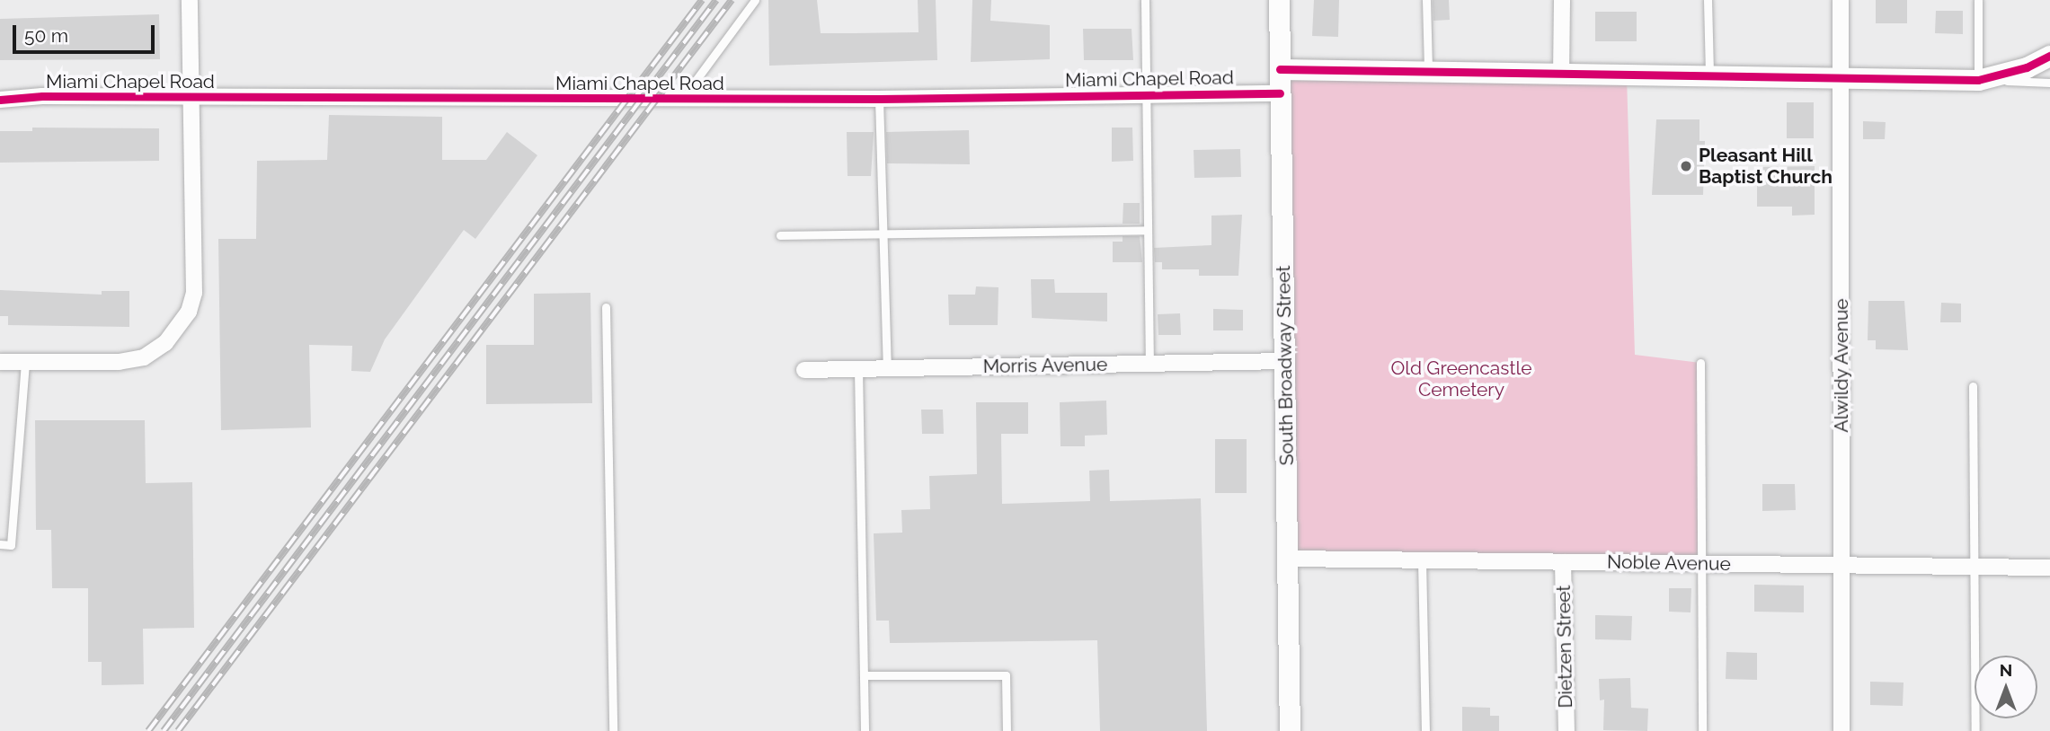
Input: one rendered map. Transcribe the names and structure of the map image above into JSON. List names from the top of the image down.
{
  "streets": {
    "street": [
      "Miami Chapel Road",
      "Morris Avenue",
      "South Broadway Street",
      "Alwildy Avenue",
      "Noble Avenue",
      "Dietzen Street"
    ]
  },
  "crossings": [
    ["Miami Chapel Road", "South Broadway Street"],
    ["Morris Avenue", "South Broadway Street"],
    ["South Broadway Street", "Noble Avenue"],
    ["Alwildy Avenue", "Noble Avenue"],
    ["Noble Avenue", "Dietzen Street"]
  ],
  "parks": ["Old Greencastle Cemetery"],
  "places": ["Pleasant Hill Baptist Church"],
  "scale_bar": "50 m",
  "north": "top"
}
